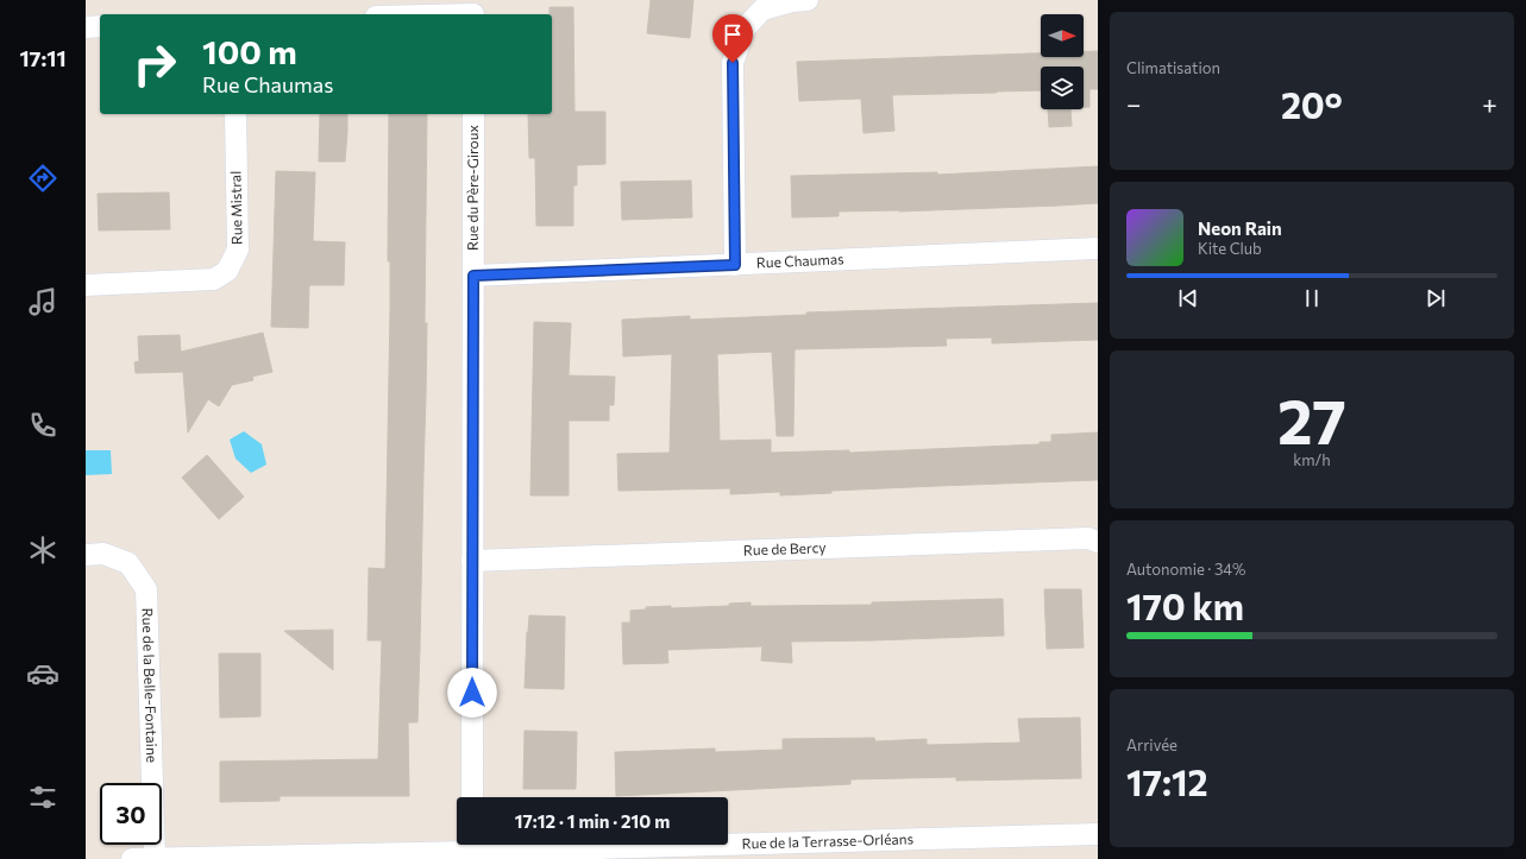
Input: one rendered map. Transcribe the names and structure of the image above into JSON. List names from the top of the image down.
{
  "streets": {
    "street": [
      "Rue du Père-Giroux",
      "Rue Mistral",
      "Rue Chaumas",
      "Rue de Bercy",
      "Rue de la Belle-Fontaine",
      "Rue de la Terrasse-Orléans"
    ]
  },
  "crossings": [
    ["Rue du Père-Giroux", "Rue Chaumas"],
    ["Rue du Père-Giroux", "Rue de Bercy"],
    ["Rue de la Belle-Fontaine", "Rue de la Terrasse-Orléans"]
  ],
  "north": "right",
  "page": {
    "tabs": "17:11",
    "tile": [
      "Climatisation",
      ["27", "km/h"],
      ["Autonomie · 34%", "170 km"],
      ["Arrivée", "17:12"]
    ],
    "turn": ["100 m", "Rue Chaumas"],
    "heat": ["−", "20°", "+"],
    "song": ["Neon Rain", "Kite Club"],
    "limit": "30",
    "trip": "17:12 · 1 min · 210 m"
  }
}
